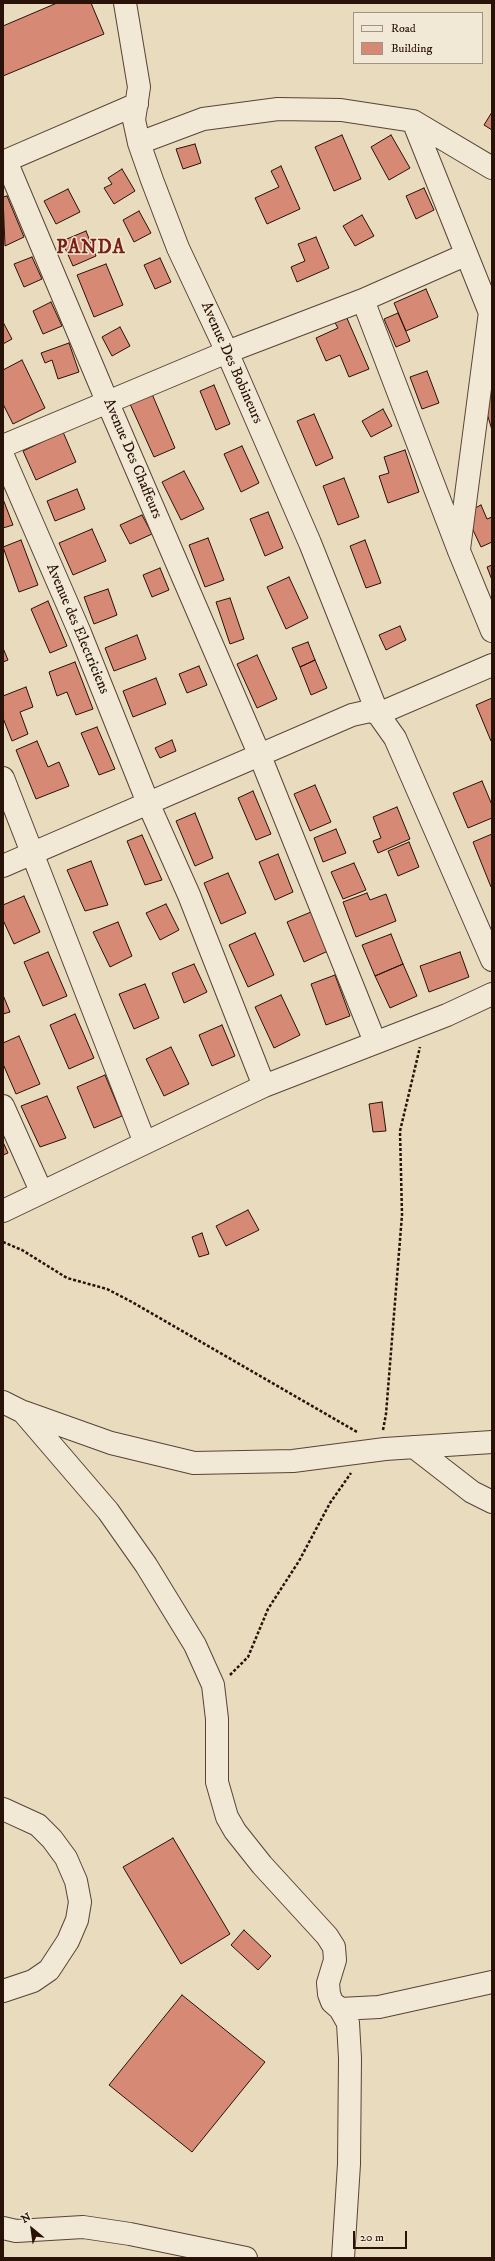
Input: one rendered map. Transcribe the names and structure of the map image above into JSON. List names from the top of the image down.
{
  "streets": {
    "street": ["Avenue Des Bobineurs", "Avenue Des Chaffeurs", "Avenue des Electriciens"]
  },
  "districts": ["PANDA"],
  "legend": ["Road", "Building"],
  "scale_bar": "20 m",
  "north": "top left"
}
